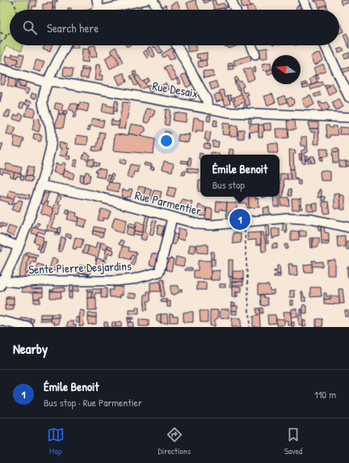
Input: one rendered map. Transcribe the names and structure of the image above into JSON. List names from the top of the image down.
{
  "streets": {
    "street": ["Rue Desaix", "Rue Parmentier", "Sente Pierre Desjardins"]
  },
  "crossings": [
    ["Rue Parmentier", "Sente Pierre Desjardins"]
  ],
  "north": "left",
  "page": {
    "search": "Search here",
    "popup": ["Émile Benoit", "Bus stop"],
    "pins": "1",
    "heading": "Nearby",
    "list": [
      {
        "mark": "1",
        "name": "Émile Benoit",
        "note": "Bus stop · Rue Parmentier",
        "value": "110 m"
      }
    ],
    "nav": ["Map", "Directions", "Saved"]
  }
}
